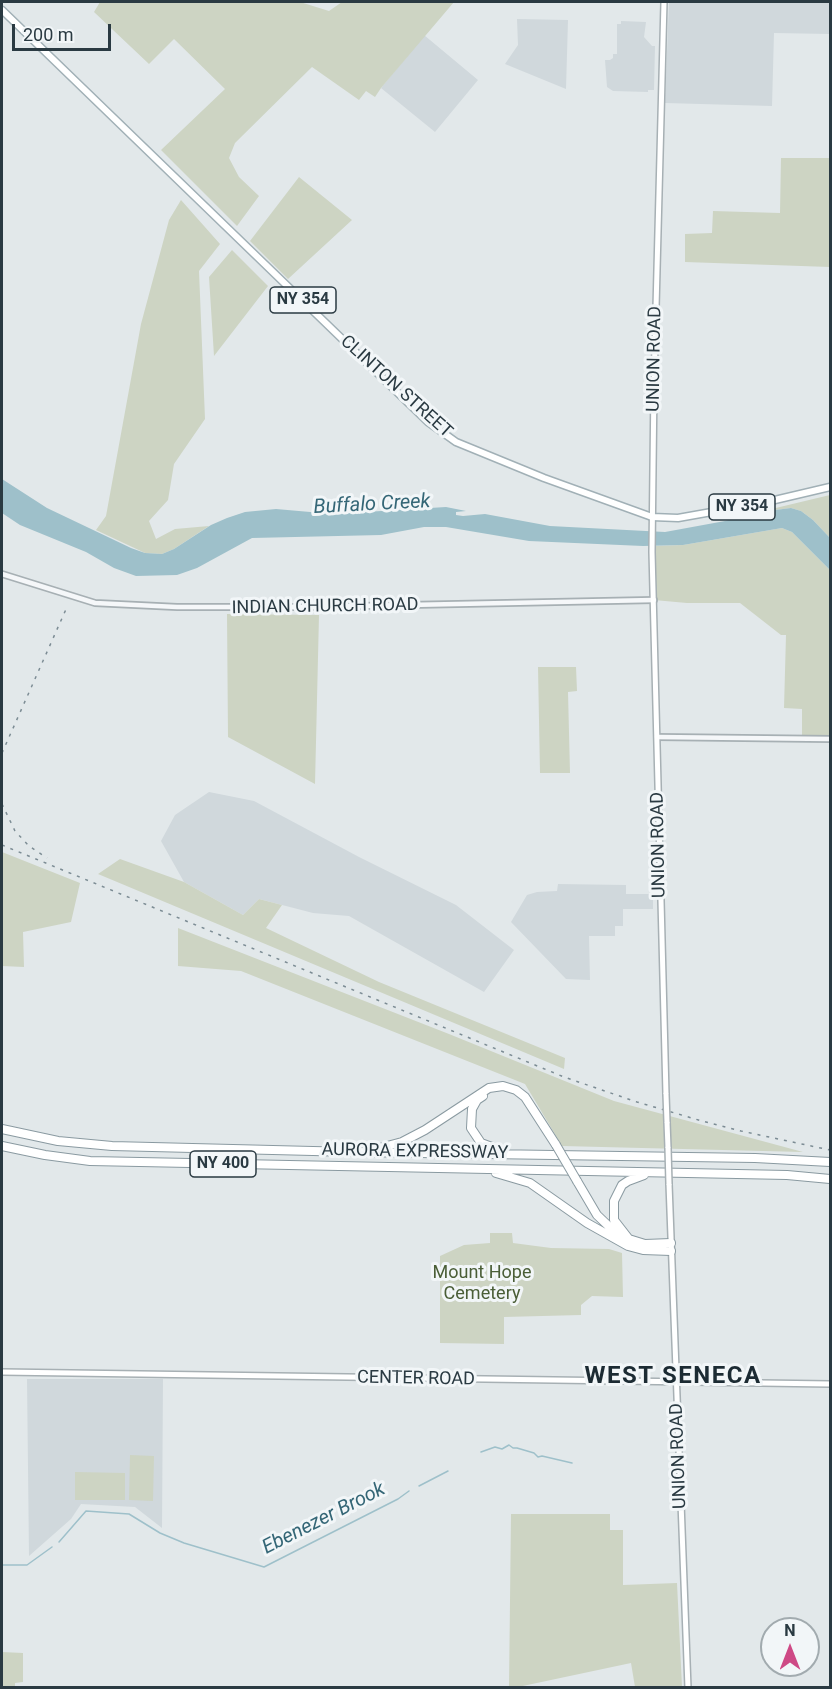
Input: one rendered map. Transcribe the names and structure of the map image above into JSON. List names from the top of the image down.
{
  "streets": {
    "highway": ["AURORA EXPRESSWAY", "NY 400"],
    "main road": [
      "NY 354",
      "UNION ROAD",
      "CLINTON STREET",
      "CENTER ROAD"
    ],
    "street": ["INDIAN CHURCH ROAD"]
  },
  "crossings": [
    ["UNION ROAD", "CLINTON STREET"],
    ["UNION ROAD", "INDIAN CHURCH ROAD"],
    ["UNION ROAD", "CENTER ROAD"]
  ],
  "districts": ["WEST SENECA"],
  "water": ["Buffalo Creek", "Ebenezer Brook"],
  "parks": ["Mount Hope Cemetery"],
  "scale_bar": "200 m",
  "north": "top"
}
